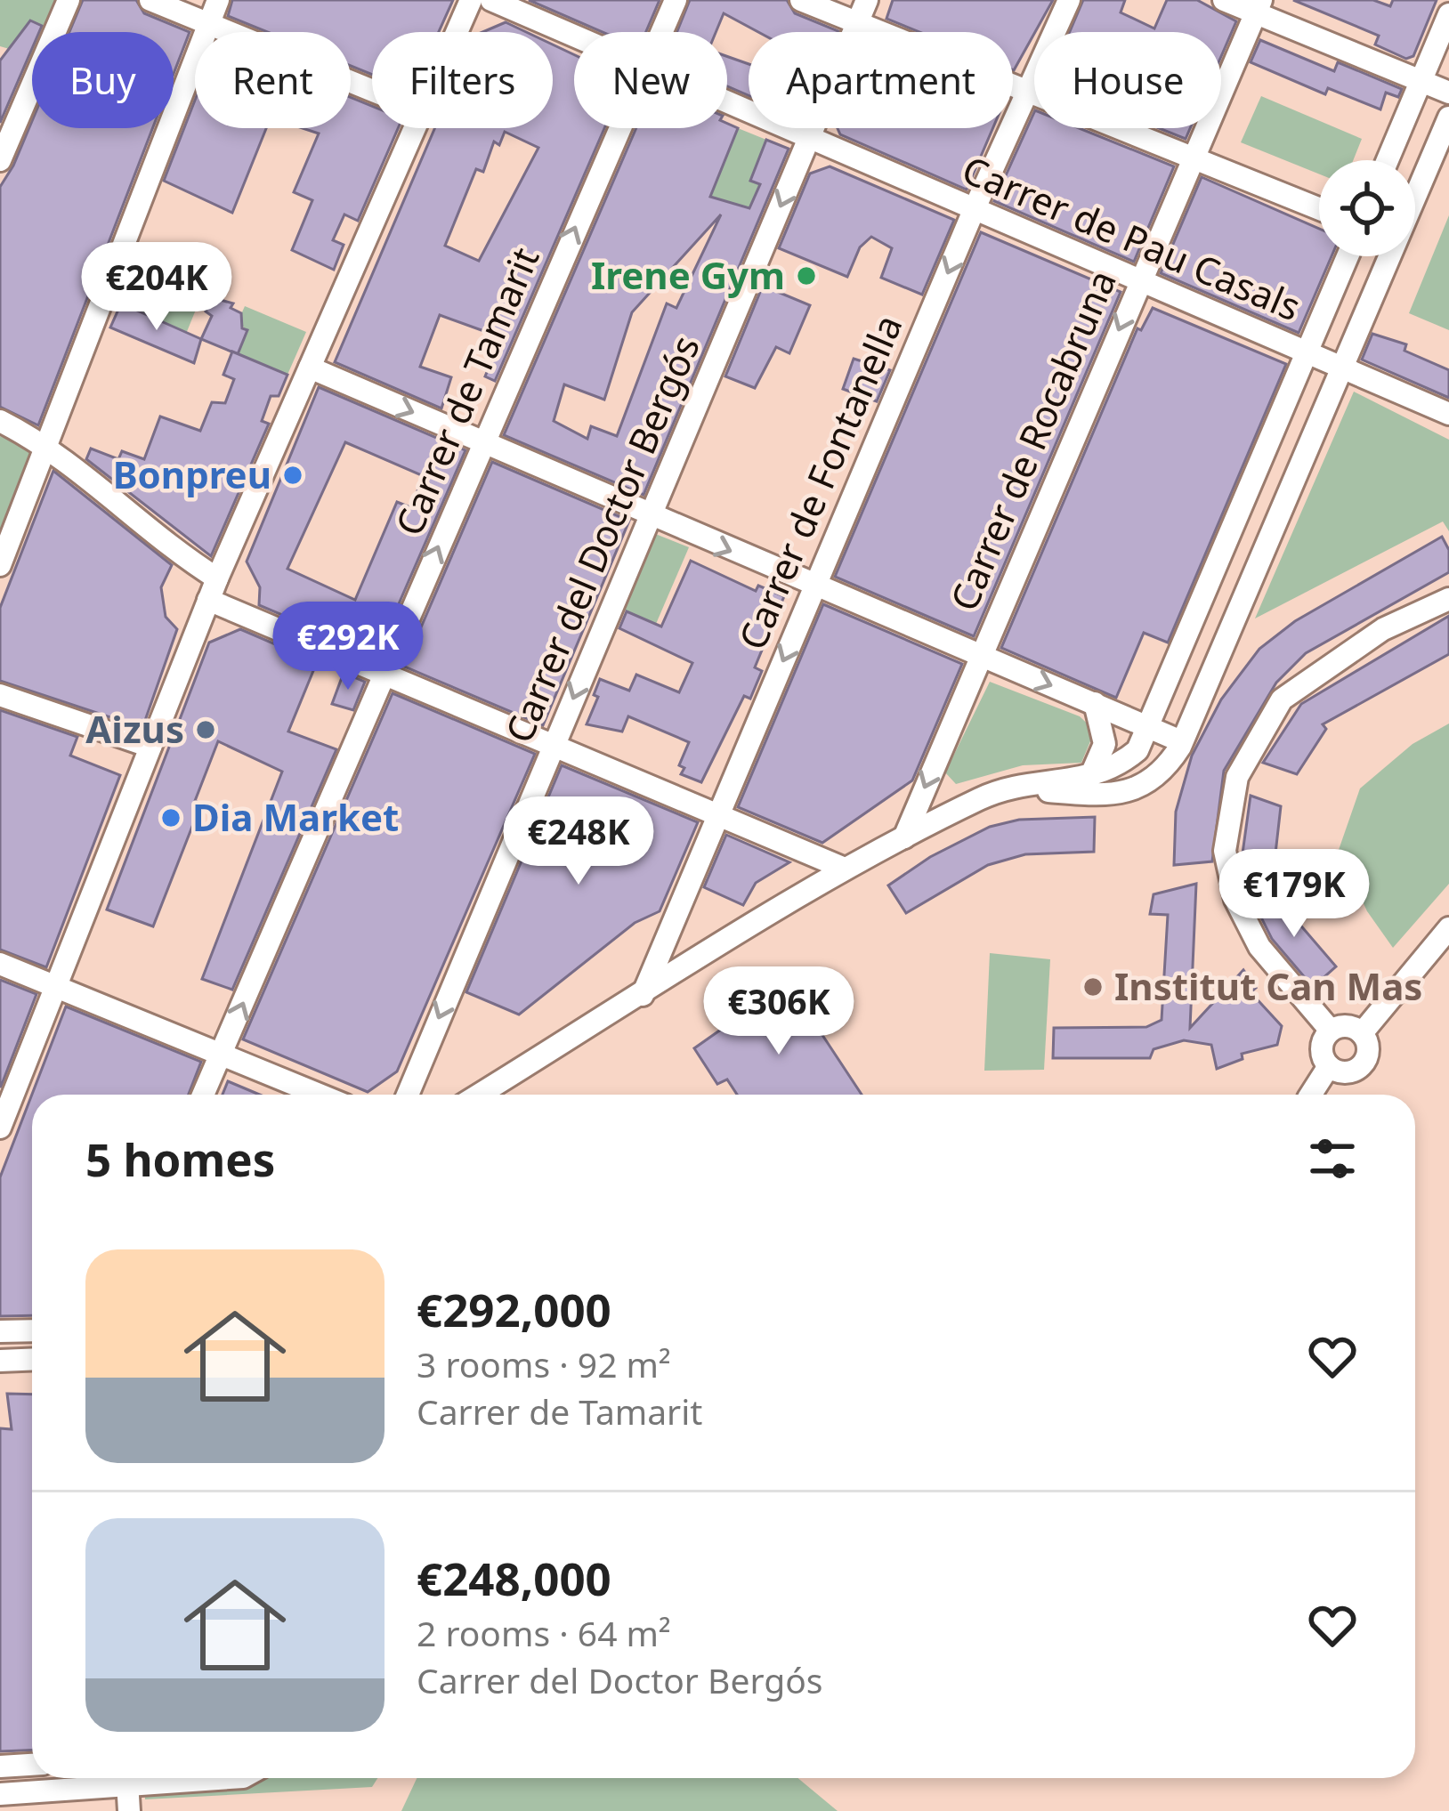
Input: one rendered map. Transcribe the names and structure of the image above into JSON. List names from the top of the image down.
{
  "streets": {
    "street": [
      "Carrer de Pau Casals",
      "Carrer de Tamarit",
      "Carrer de Rocabruna",
      "Carrer de Fontanella",
      "Carrer del Doctor Bergós"
    ]
  },
  "crossings": [
    ["Carrer de Pau Casals", "Carrer de Rocabruna"],
    ["Carrer de Pau Casals", "Carrer de Fontanella"],
    ["Carrer de Pau Casals", "Carrer del Doctor Bergós"]
  ],
  "one_way": ["Carrer de Fontanella", "Carrer del Doctor Bergós"],
  "places": [
    "Irene Gym",
    "Bonpreu",
    "Aizus",
    "Dia Market",
    "Institut Can Mas"
  ],
  "page": {
    "chip": [
      "Buy",
      "Rent",
      "Filters",
      "New",
      "Apartment",
      "House"
    ],
    "price": [
      "€204K",
      "€292K",
      "€248K",
      "€179K",
      "€306K"
    ],
    "heading": "5 homes",
    "list": [
      {
        "name": "€292,000",
        "note": "3 rooms · 92 m² · Carrer de Tamarit"
      },
      {
        "name": "€248,000",
        "note": "2 rooms · 64 m² · Carrer del Doctor Bergós"
      }
    ]
  }
}
